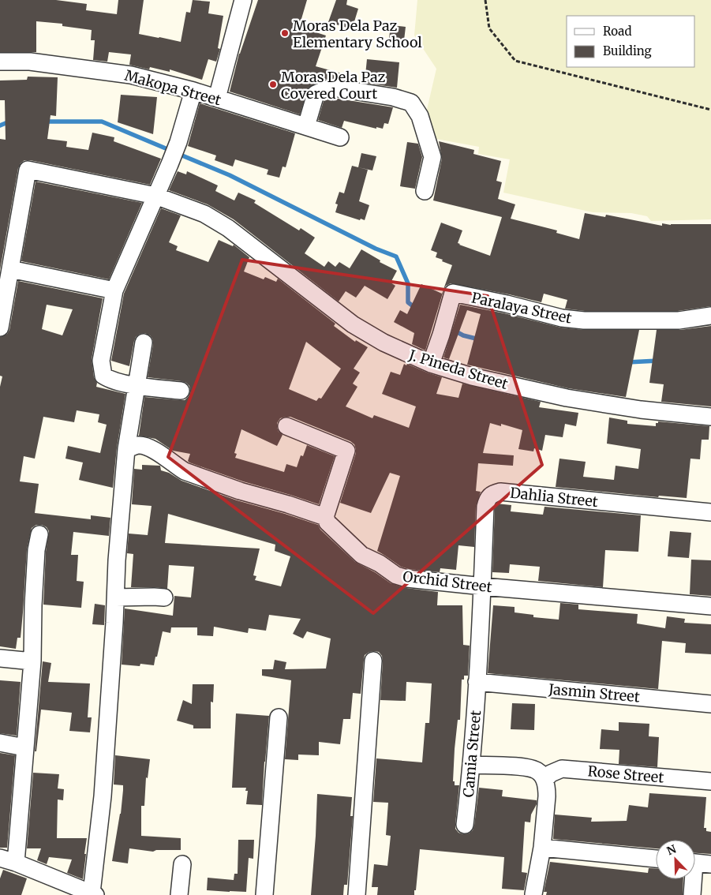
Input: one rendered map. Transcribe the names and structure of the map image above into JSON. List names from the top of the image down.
{
  "streets": {
    "street": [
      "Makopa Street",
      "Paralaya Street",
      "J. Pineda Street",
      "Dahlia Street",
      "Orchid Street",
      "Jasmin Street",
      "Camia Street",
      "Rose Street"
    ]
  },
  "crossings": [
    ["Paralaya Street", "J. Pineda Street"],
    ["Dahlia Street", "Orchid Street"],
    ["Dahlia Street", "Jasmin Street"],
    ["Dahlia Street", "Camia Street"],
    ["Jasmin Street", "Camia Street"]
  ],
  "places": ["Moras Dela Paz Elementary School", "Moras Dela Paz Covered Court"],
  "legend": ["Road", "Building"],
  "north": "top left"
}
